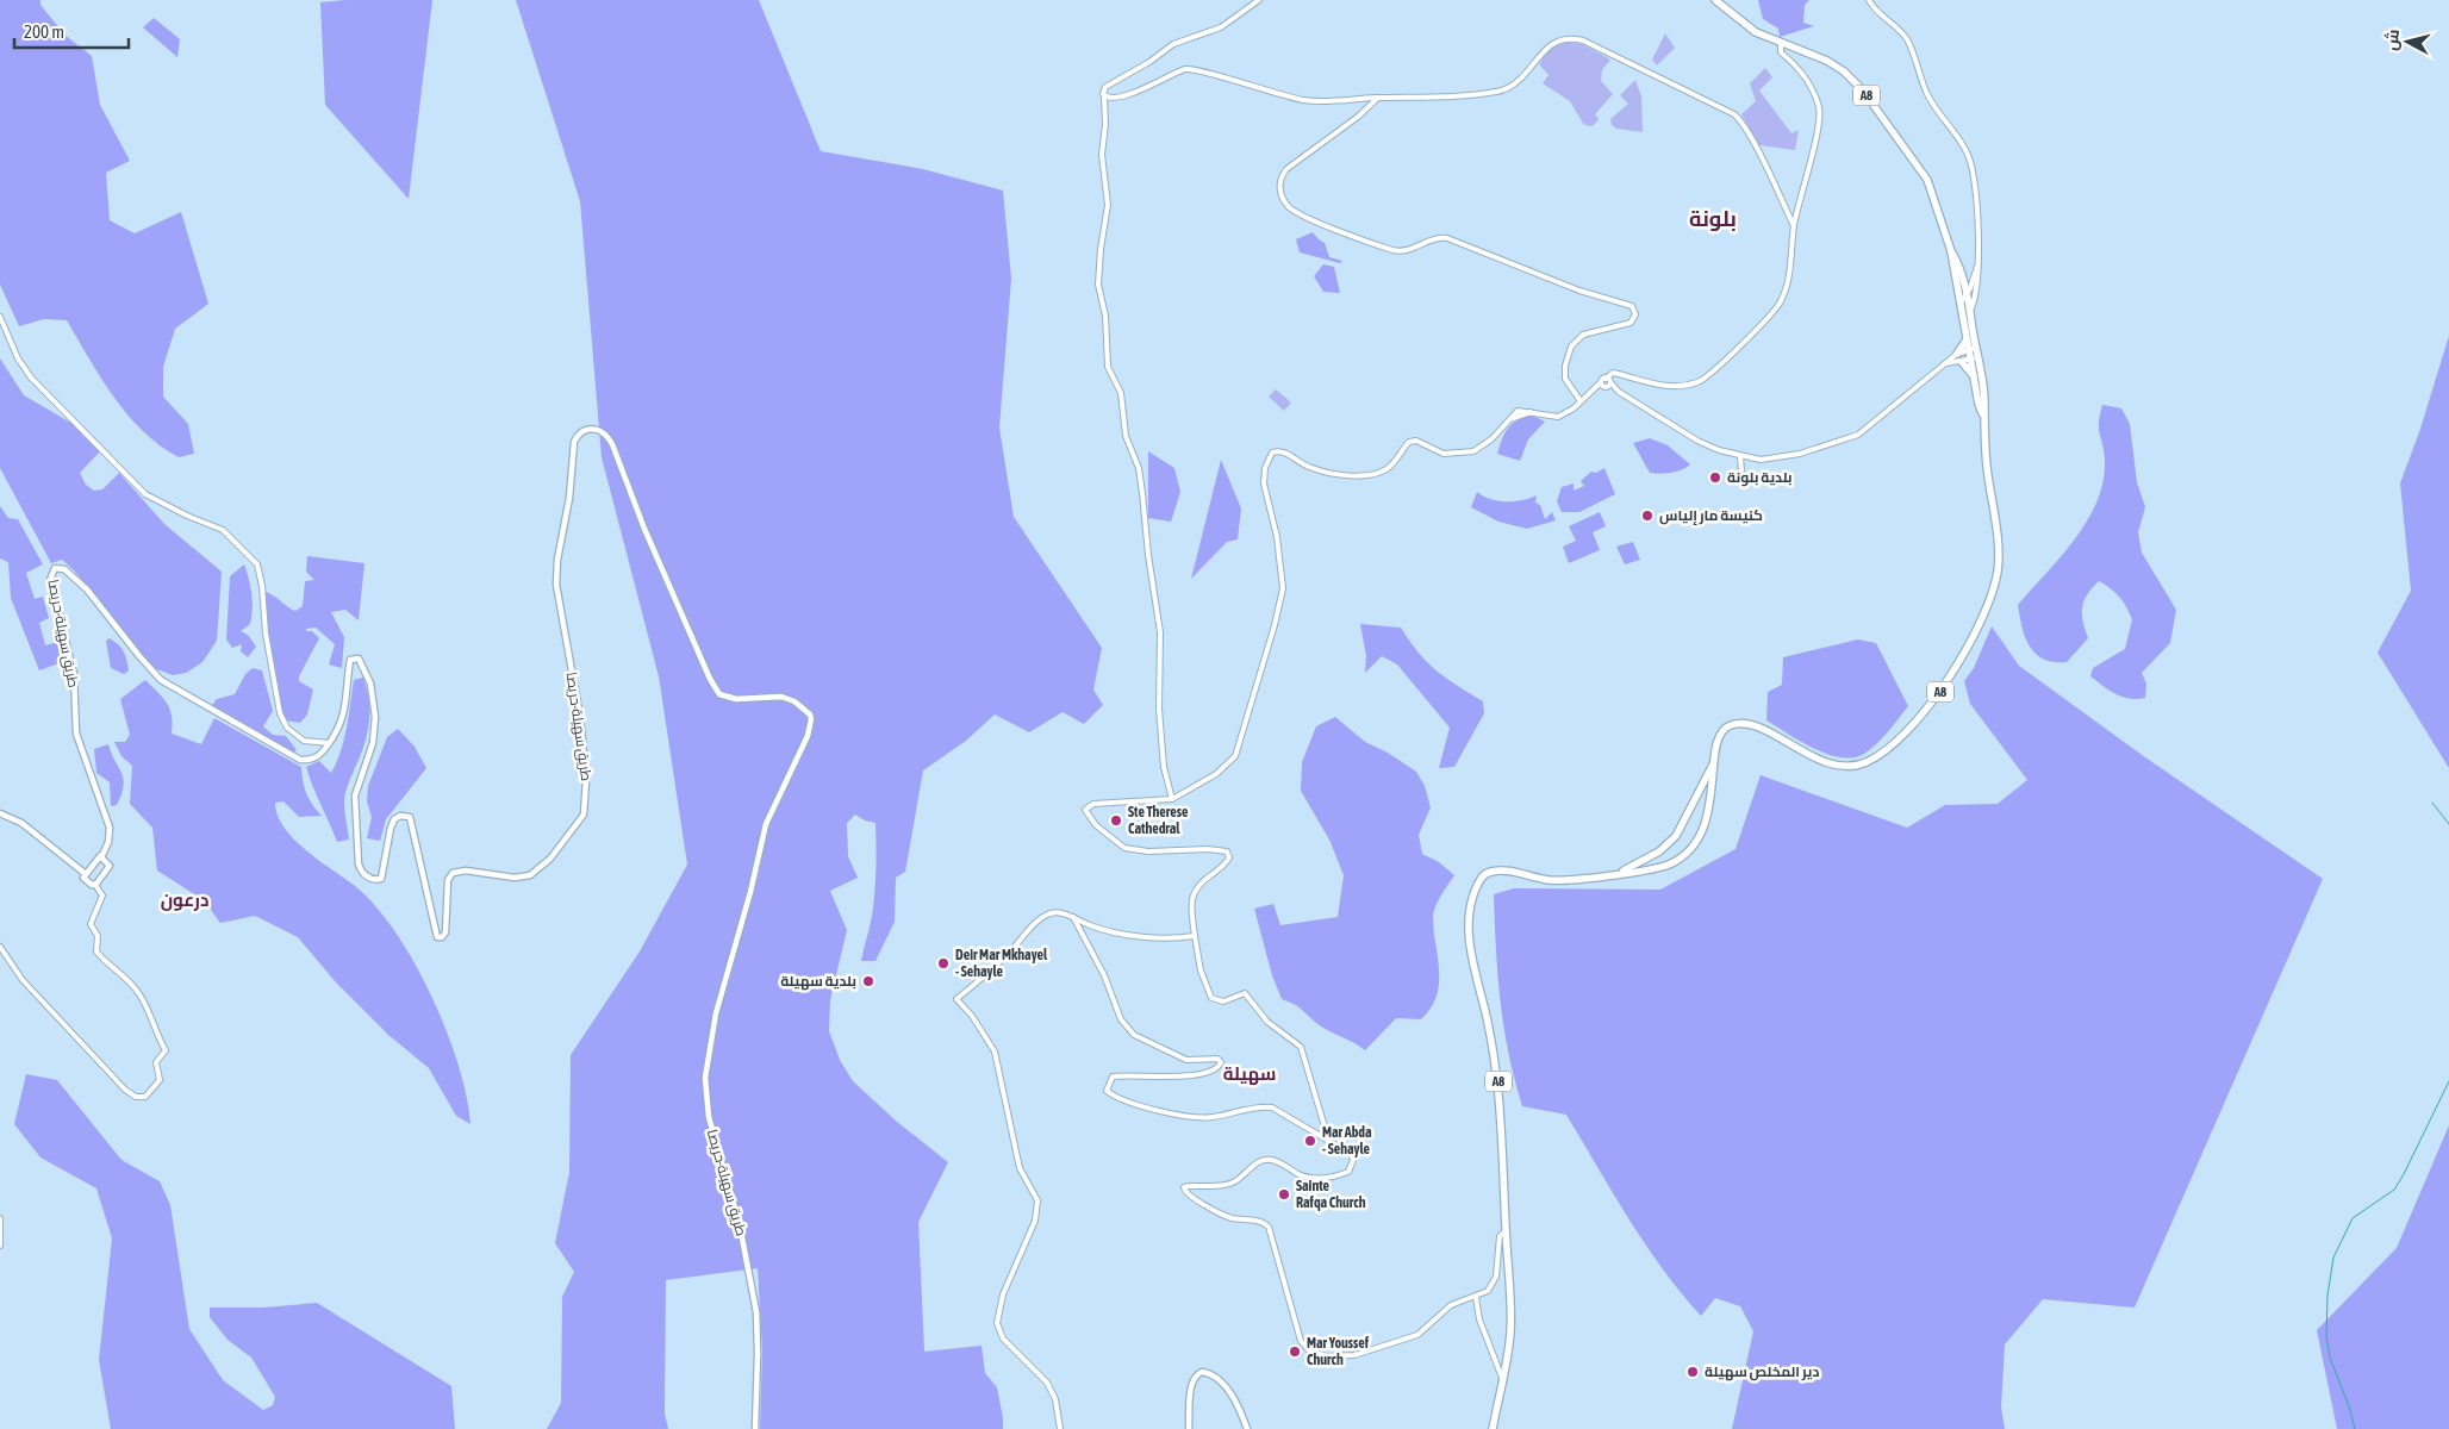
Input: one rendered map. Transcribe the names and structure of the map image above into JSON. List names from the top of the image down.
{
  "streets": {
    "highway": ["A8"],
    "main road": ["طريق سهيلة-حريصا"]
  },
  "districts": ["بلونة", "درعون", "سهيلة"],
  "places": [
    "بلدية بلونة",
    "كنيسة مار إلياس",
    "Ste Therese Cathedral",
    "Deir Mar Mkhayel - Sehayle",
    "بلدية سهيلة",
    "Mar Abda - Sehayle",
    "Sainte Rafqa Church",
    "Mar Youssef Church",
    "دير المخلص سهيلة"
  ],
  "scale_bar": "200 m",
  "north": "left"
}
